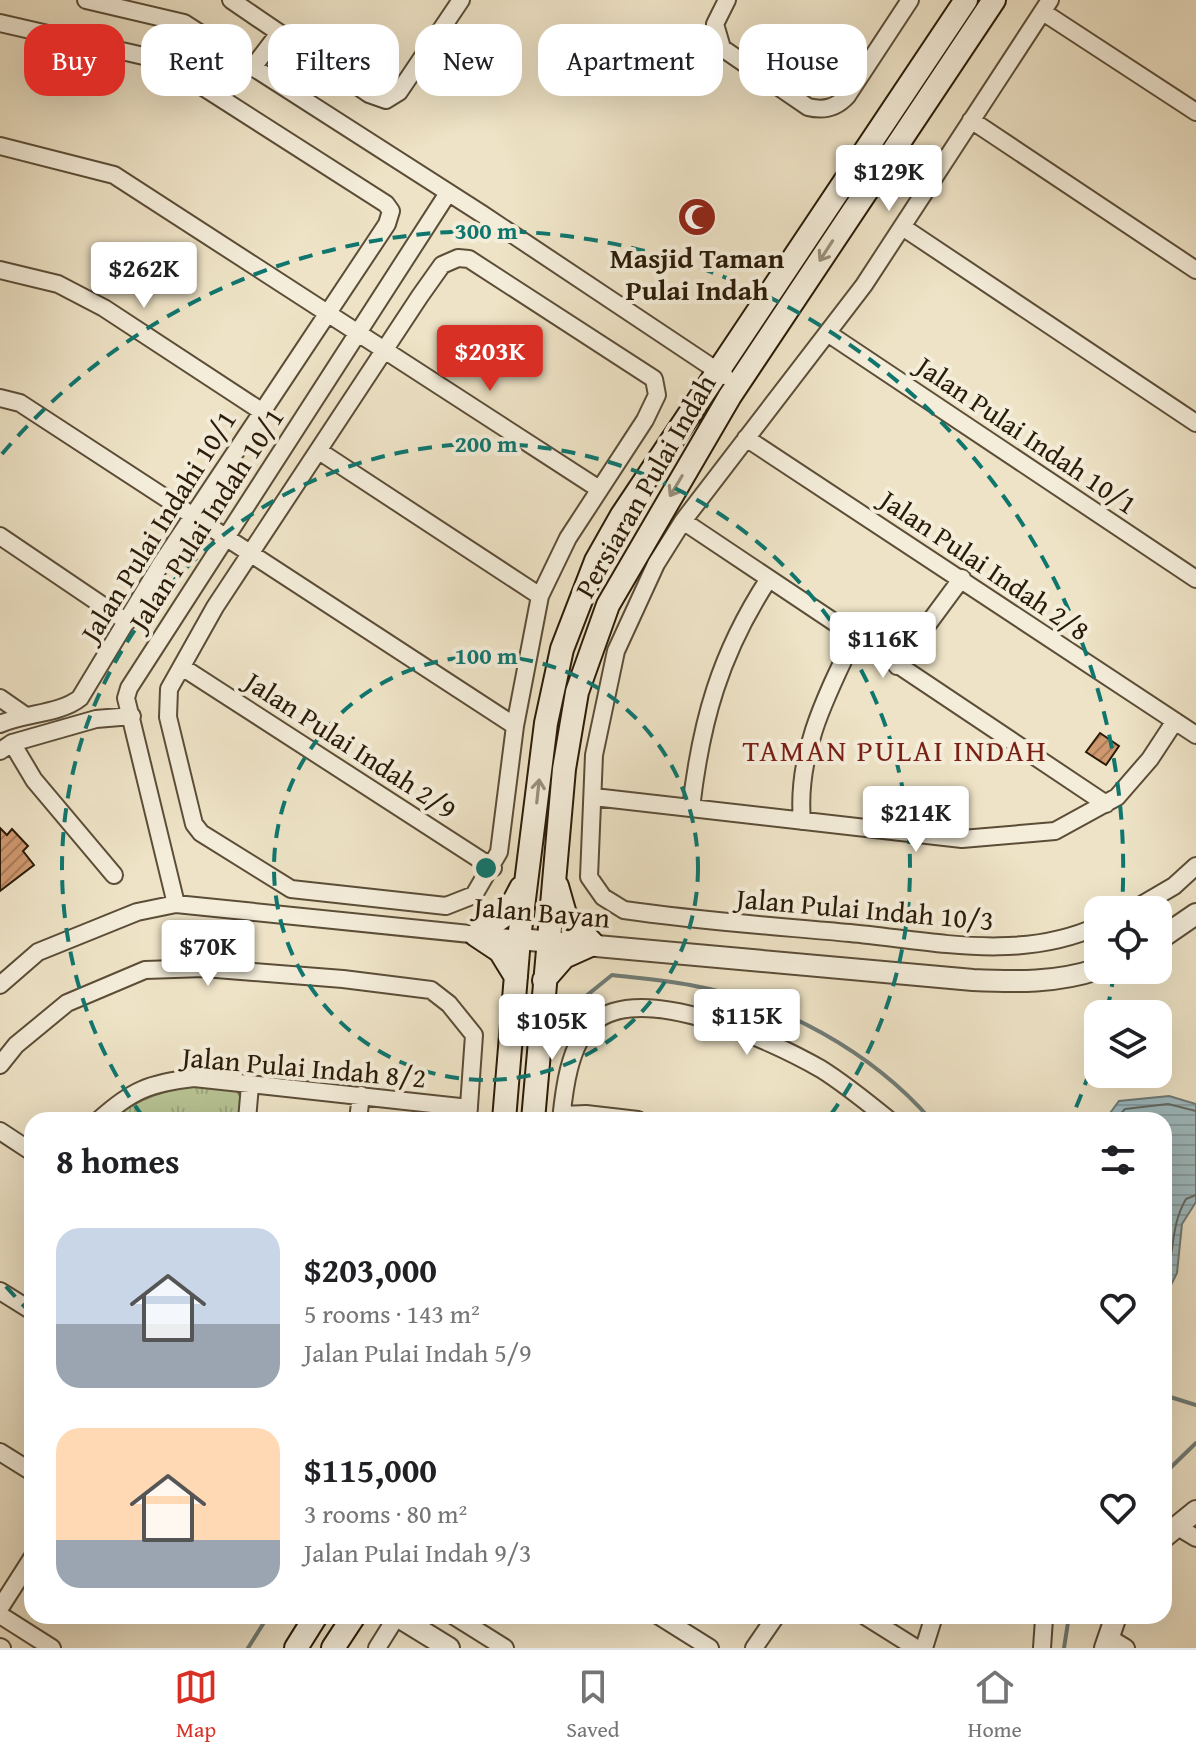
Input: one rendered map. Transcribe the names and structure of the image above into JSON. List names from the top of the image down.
{
  "streets": {
    "main road": ["Persiaran Pulai Indah"],
    "street": [
      "Jalan Pulai Indah 10/1",
      "Jalan Pulai Indahi 10/1",
      "Jalan Pulai Indah 2/8",
      "Jalan Pulai Indah 2/9",
      "Jalan Pulai Indah 10/3",
      "Jalan Bayan",
      "Jalan Pulai Indah 8/2"
    ]
  },
  "crossings": [
    ["Jalan Pulai Indah 10/1", "Jalan Pulai Indahi 10/1"],
    ["Jalan Pulai Indah 10/1", "Jalan Pulai Indah 2/9"],
    ["Jalan Pulai Indah 10/1", "Jalan Bayan"],
    ["Persiaran Pulai Indah", "Jalan Bayan"]
  ],
  "districts": ["TAMAN PULAI INDAH"],
  "places": {
    "mosque": ["Masjid Taman Pulai Indah"]
  },
  "page": {
    "chip": [
      "Buy",
      "Rent",
      "Filters",
      "New",
      "Apartment",
      "House"
    ],
    "price": [
      "$129K",
      "$262K",
      "$203K",
      "$116K",
      "$214K",
      "$70K",
      "$115K",
      "$105K"
    ],
    "heading": "8 homes",
    "list": [
      {
        "name": "$203,000",
        "note": "5 rooms · 143 m² · Jalan Pulai Indah 5/9"
      },
      {
        "name": "$115,000",
        "note": "3 rooms · 80 m² · Jalan Pulai Indah 9/3"
      }
    ],
    "tabs": ["Map", "Saved", "Home"]
  },
  "rings": ["300 m", "200 m", "100 m"]
}
